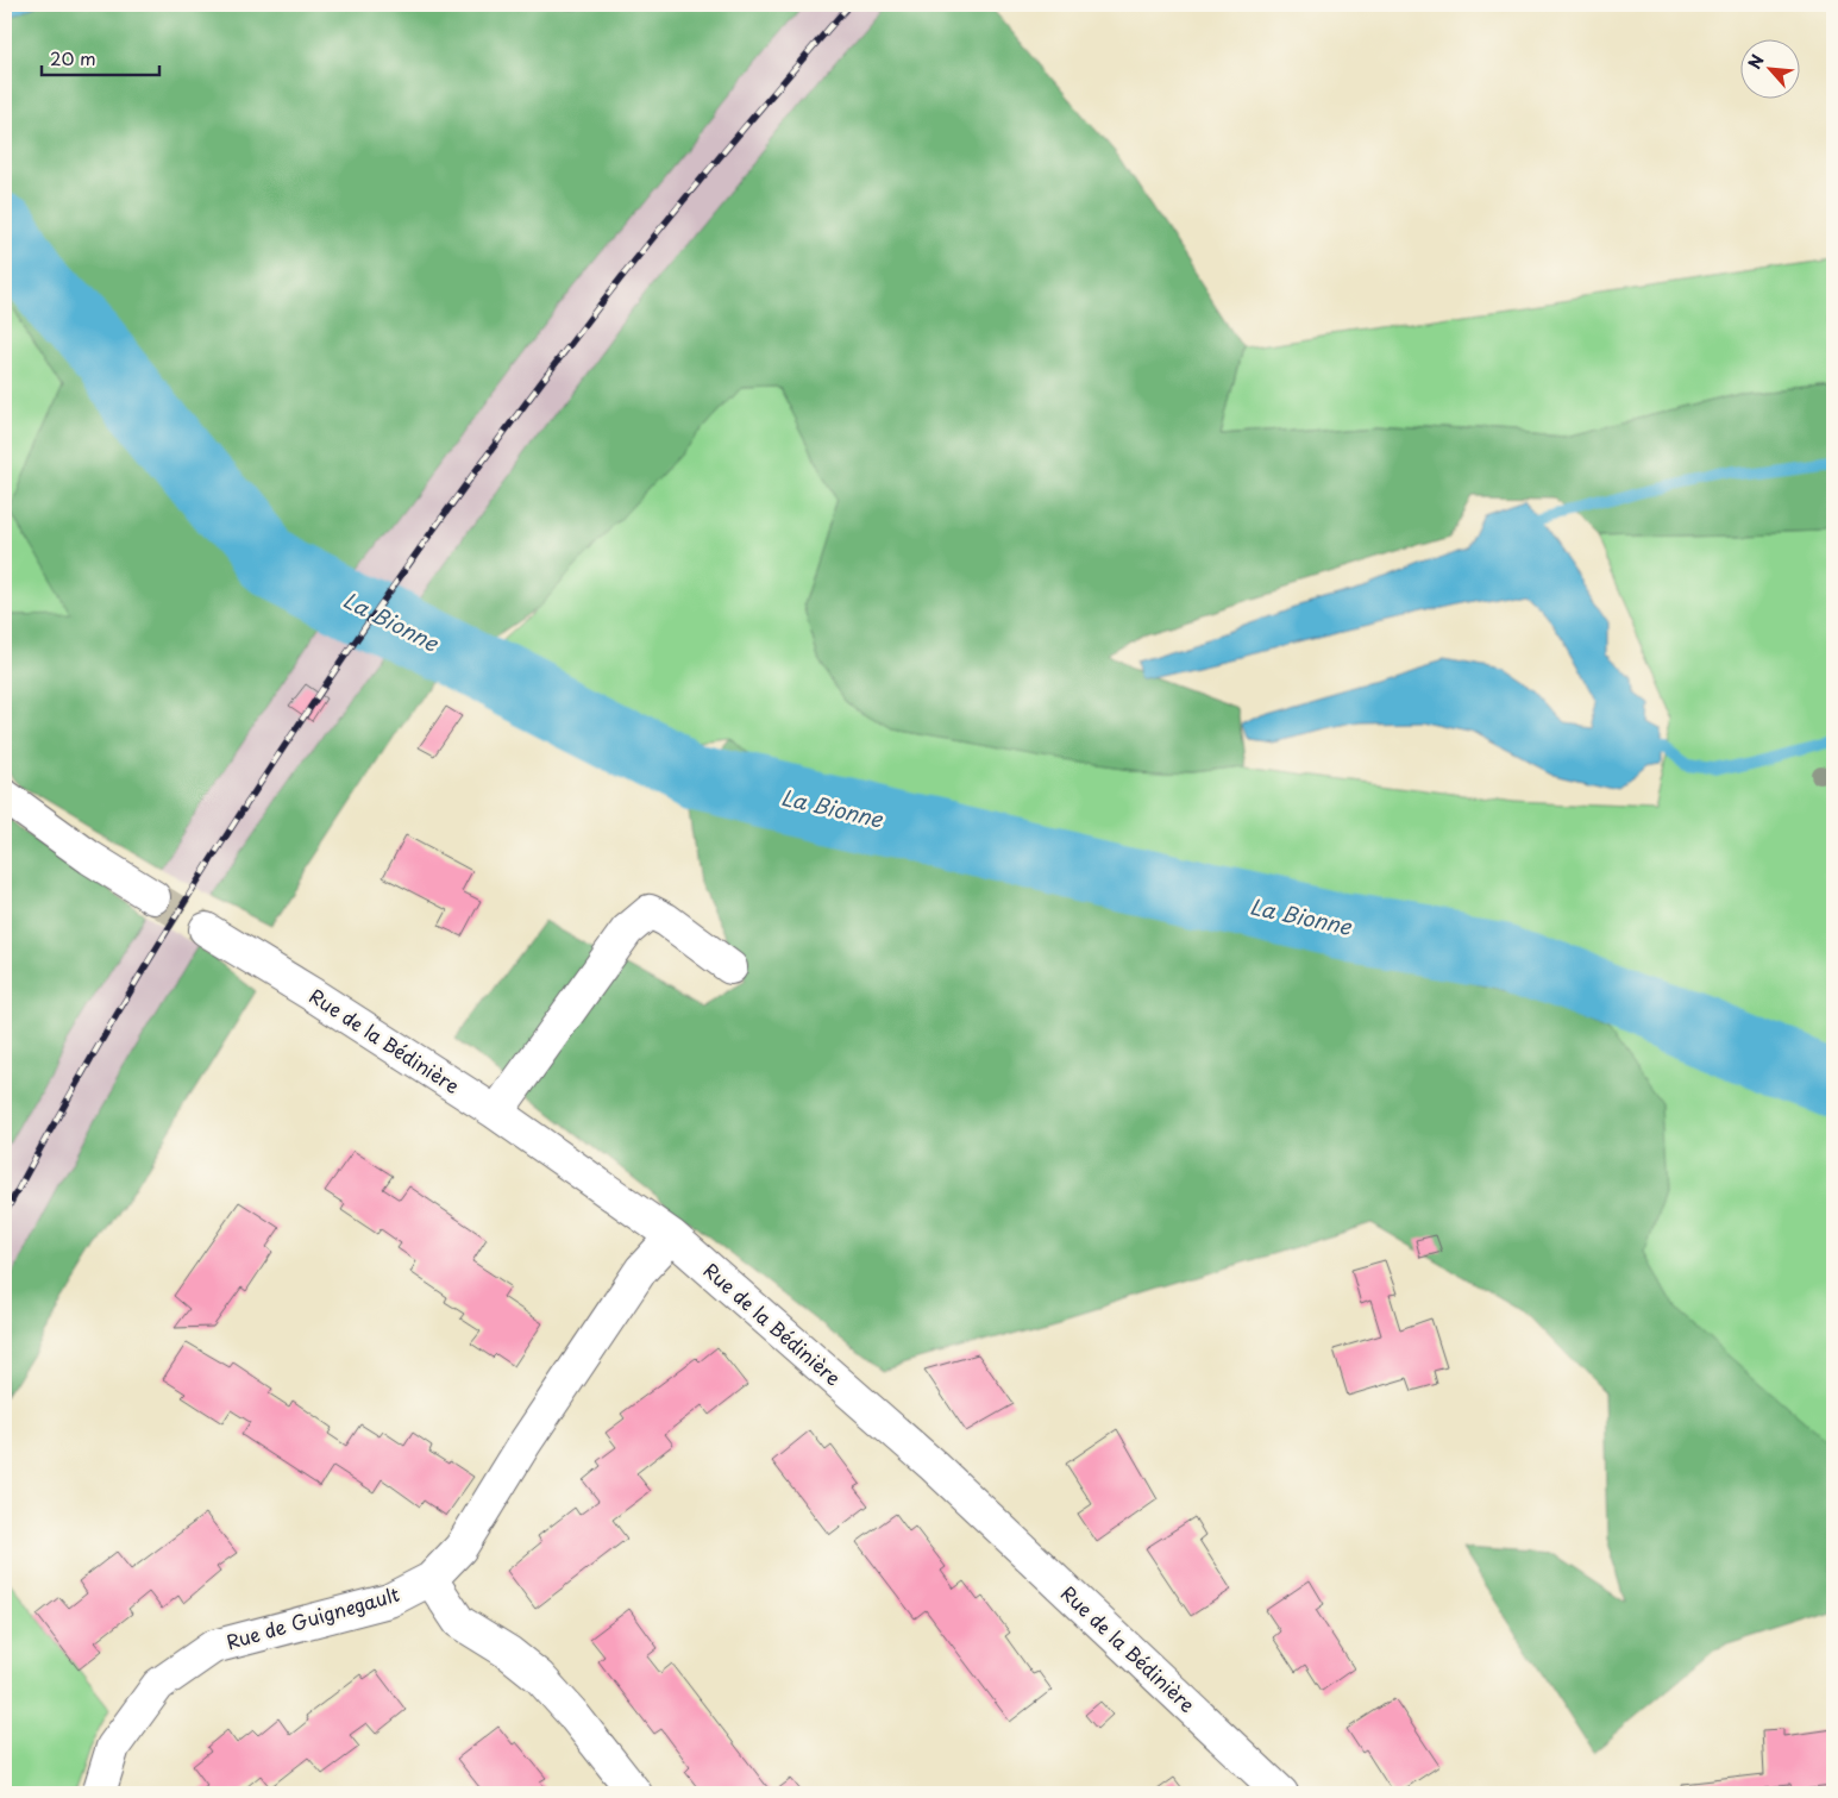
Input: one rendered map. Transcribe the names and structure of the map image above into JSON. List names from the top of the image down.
{
  "streets": {
    "street": ["Rue de la Bédinière", "Rue de Guignegault"]
  },
  "crossings": [
    ["Rue de la Bédinière", "Rue de Guignegault"]
  ],
  "water": ["La Bionne"],
  "scale_bar": "20 m",
  "north": "top left"
}
